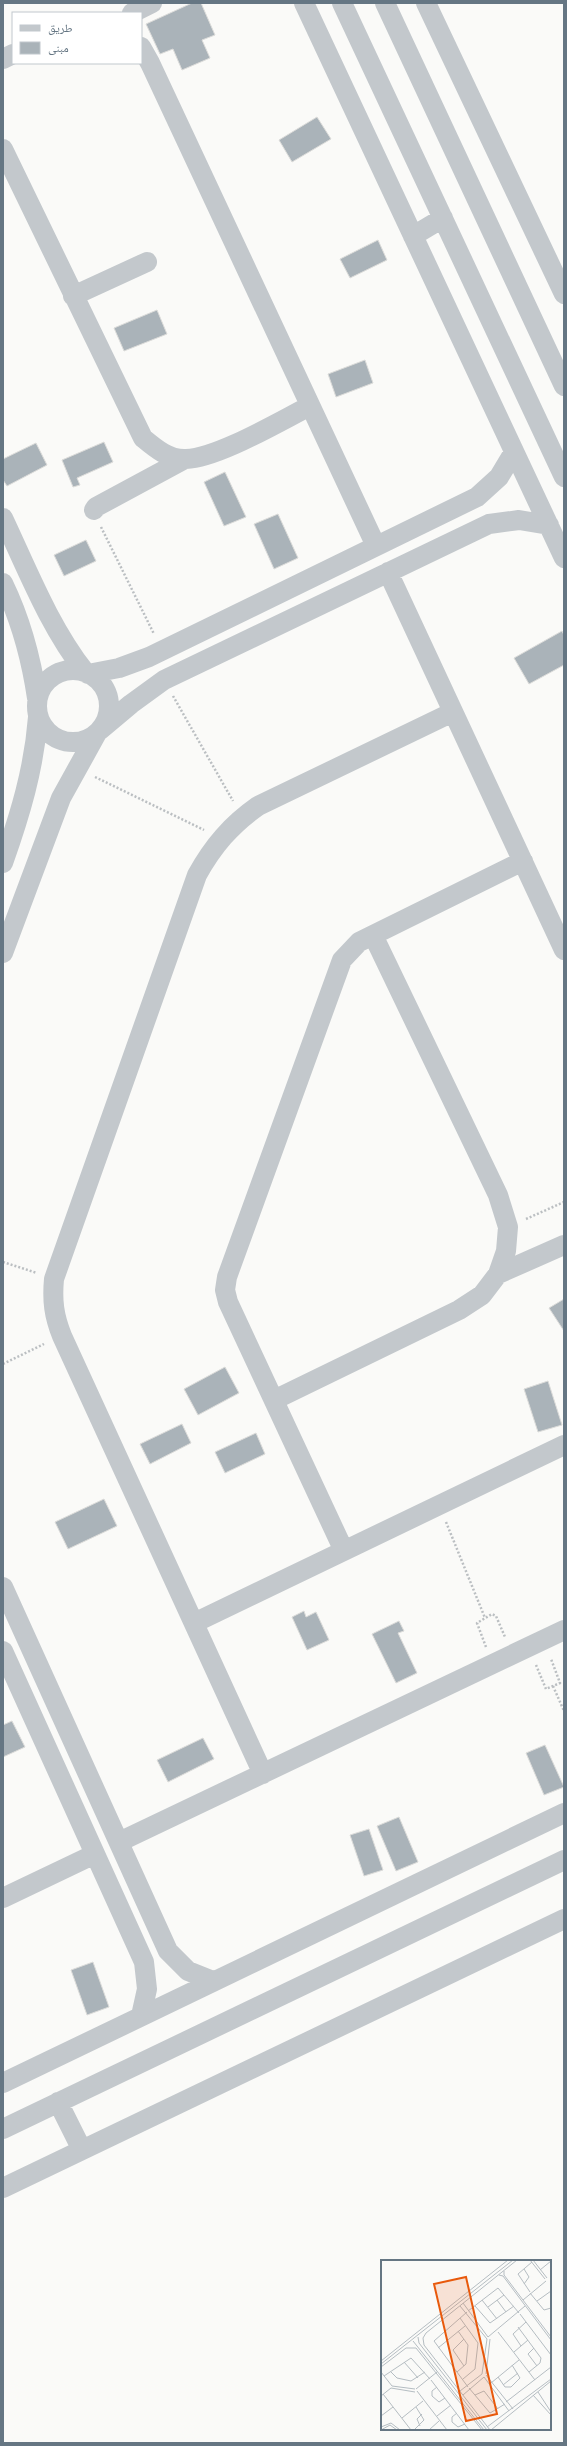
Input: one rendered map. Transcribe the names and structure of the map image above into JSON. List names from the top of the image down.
{
  "legend": ["طريق", "مبنى"]
}
